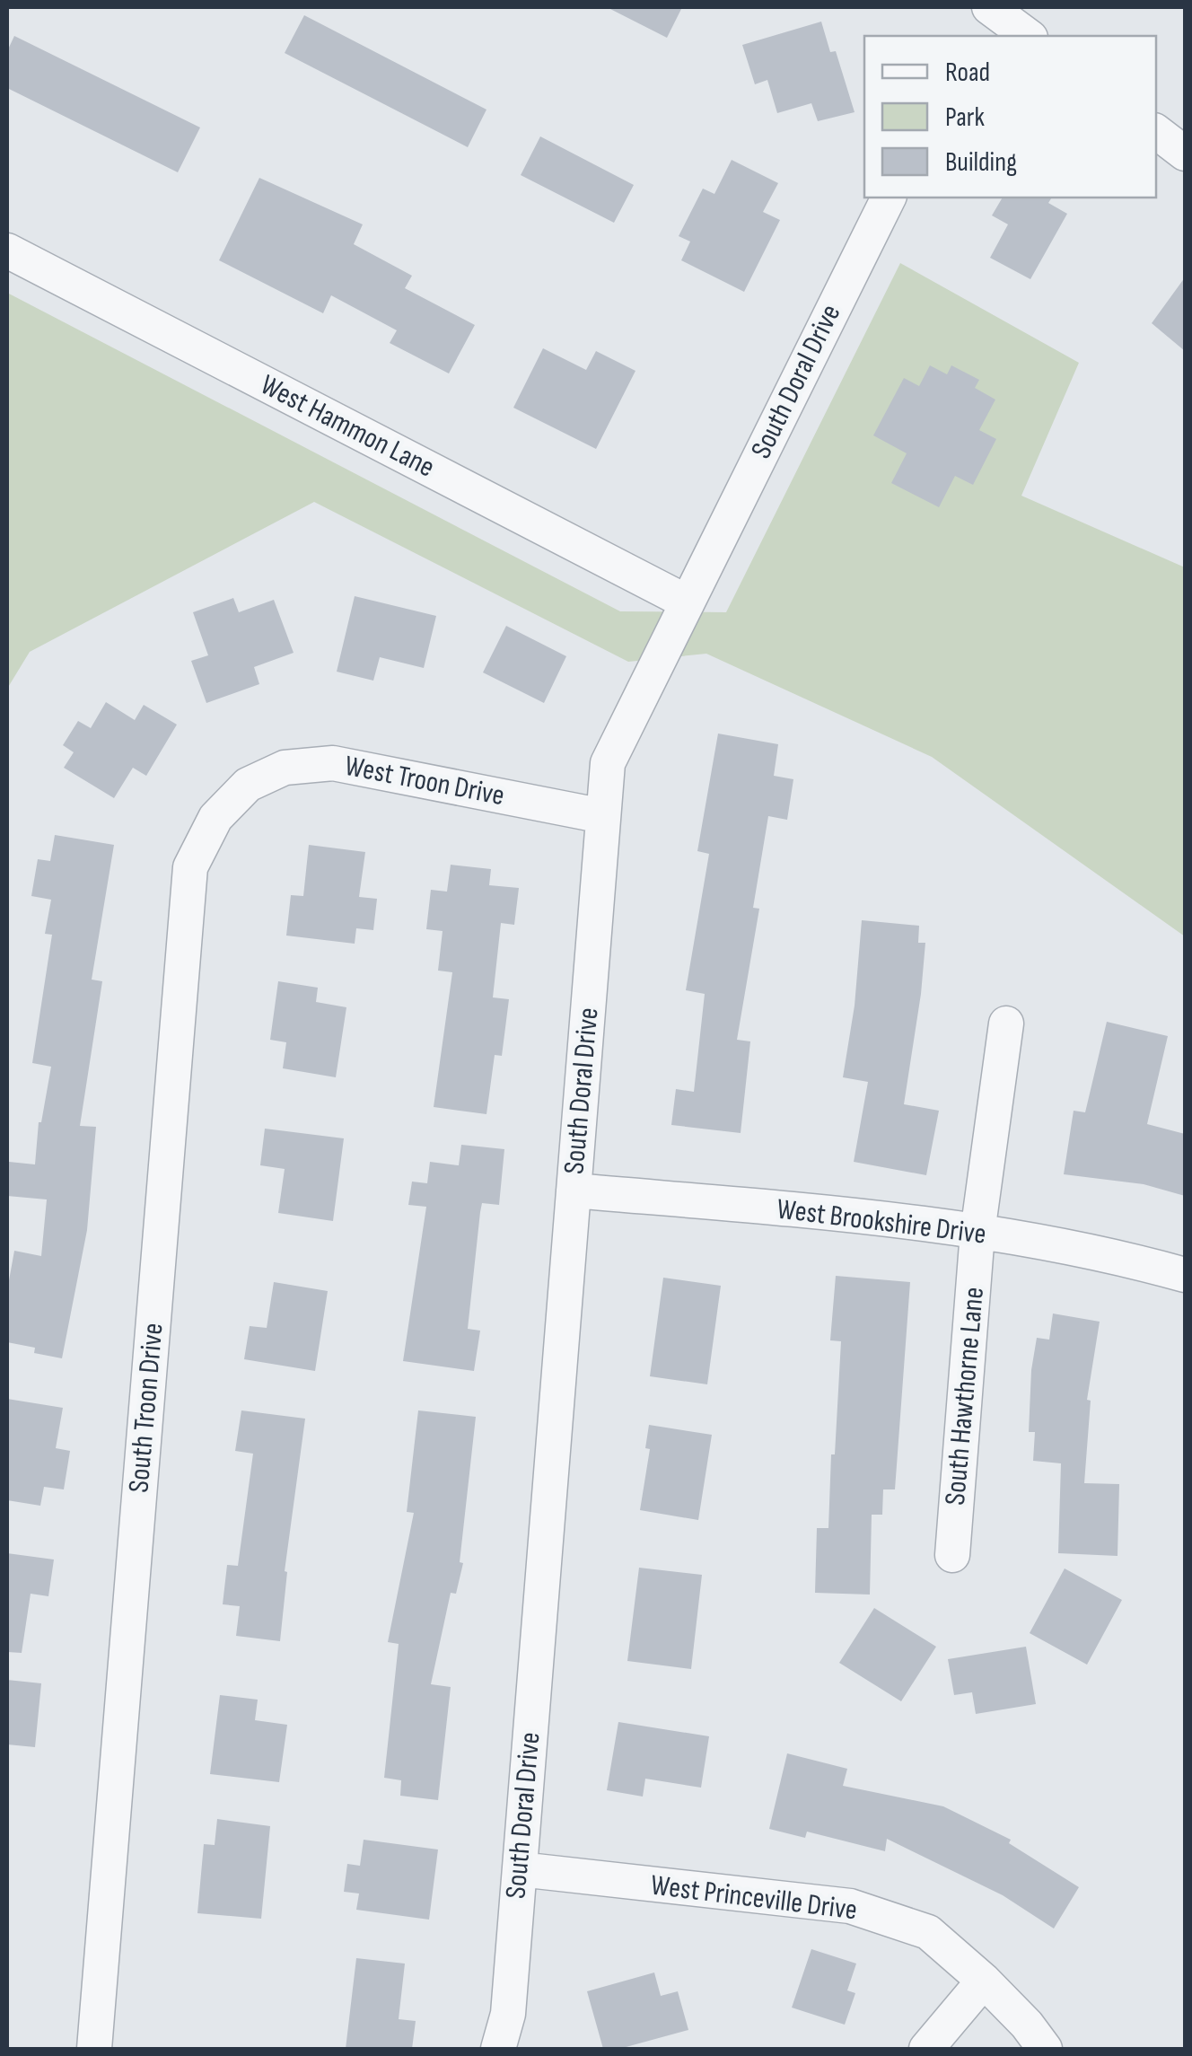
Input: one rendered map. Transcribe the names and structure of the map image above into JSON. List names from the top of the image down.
{
  "streets": {
    "street": [
      "South Doral Drive",
      "West Hammon Lane",
      "West Troon Drive",
      "West Brookshire Drive",
      "South Hawthorne Lane",
      "South Troon Drive",
      "West Princeville Drive"
    ]
  },
  "crossings": [
    ["South Doral Drive", "West Hammon Lane"],
    ["South Doral Drive", "West Troon Drive"],
    ["South Doral Drive", "West Brookshire Drive"],
    ["South Doral Drive", "West Princeville Drive"],
    ["West Troon Drive", "South Troon Drive"],
    ["West Brookshire Drive", "South Hawthorne Lane"]
  ],
  "legend": ["Road", "Park", "Building"]
}
